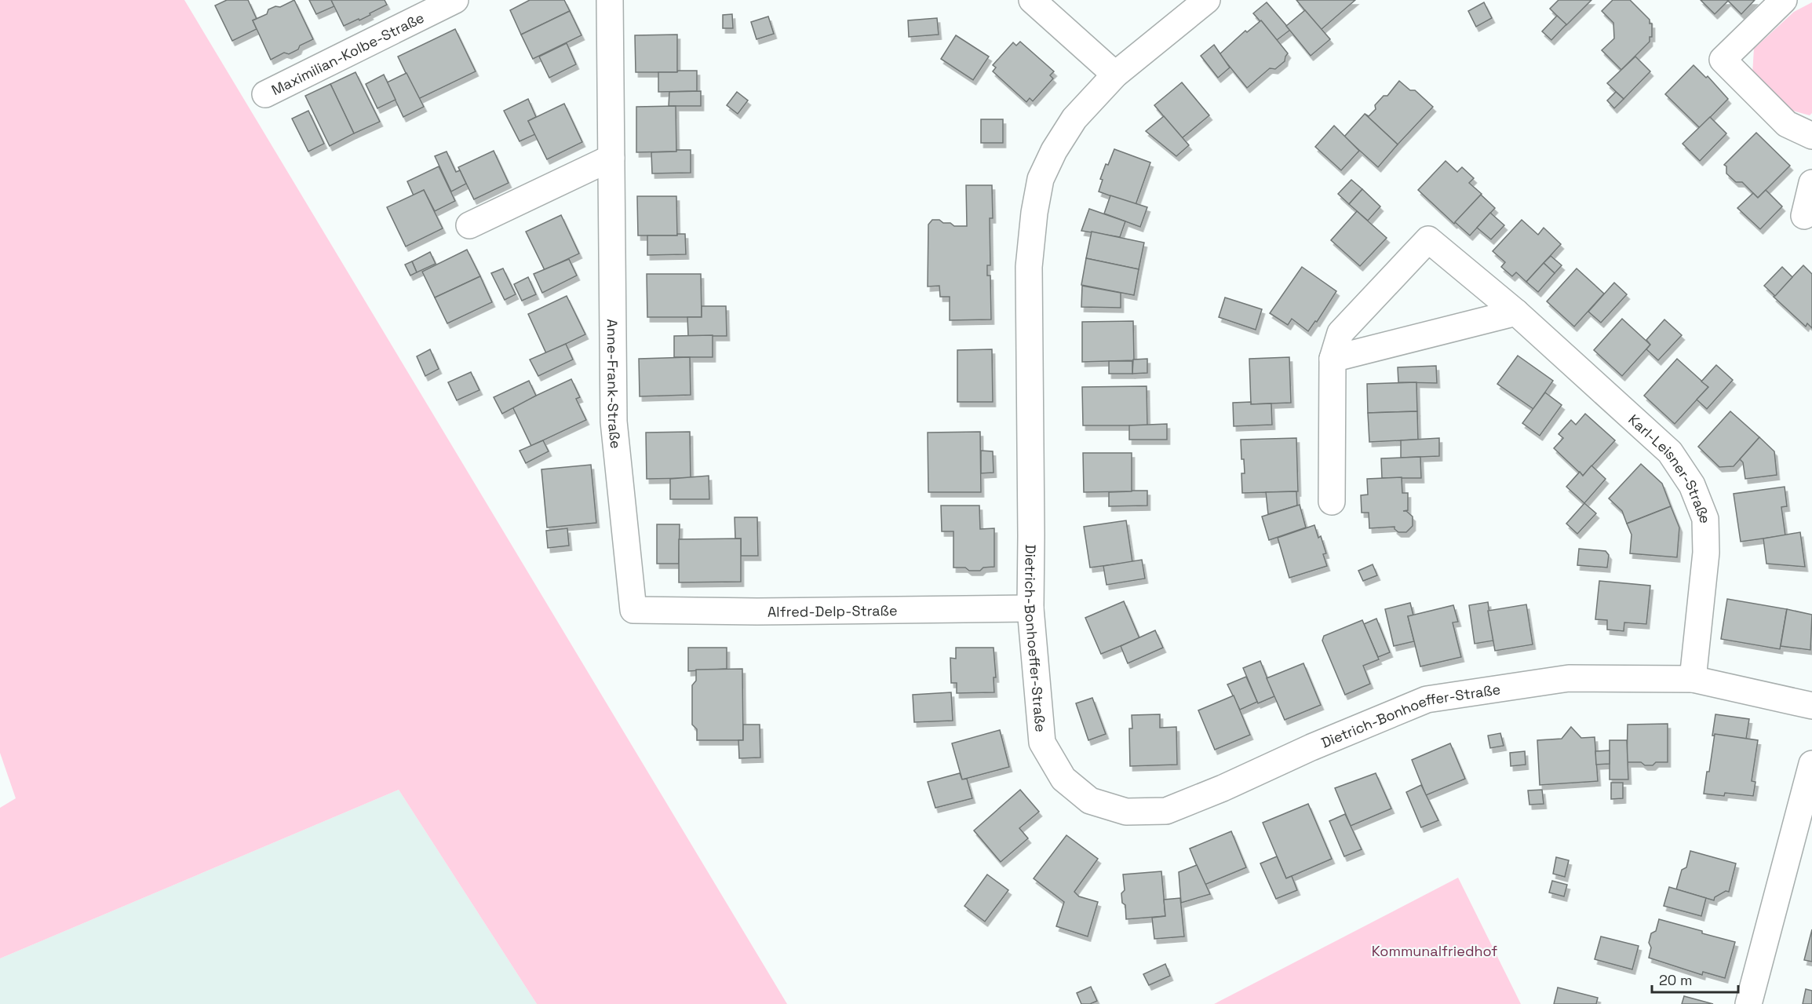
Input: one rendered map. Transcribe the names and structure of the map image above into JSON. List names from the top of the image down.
{
  "streets": {
    "street": [
      "Maximilian-Kolbe-Straße",
      "Anne-Frank-Straße",
      "Karl-Leisner-Straße",
      "Alfred-Delp-Straße",
      "Dietrich-Bonhoeffer-Straße"
    ]
  },
  "crossings": [
    ["Anne-Frank-Straße", "Alfred-Delp-Straße"],
    ["Karl-Leisner-Straße", "Dietrich-Bonhoeffer-Straße"],
    ["Alfred-Delp-Straße", "Dietrich-Bonhoeffer-Straße"]
  ],
  "parks": ["Kommunalfriedhof"],
  "scale_bar": "20 m"
}
